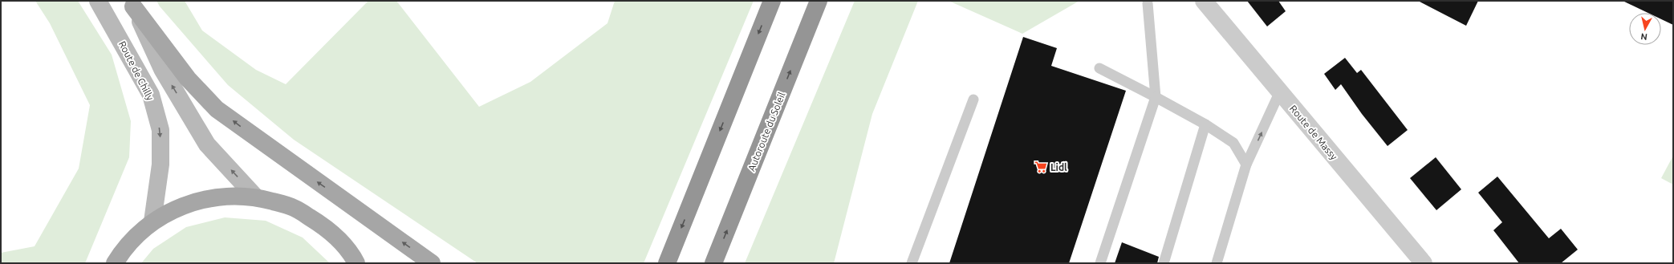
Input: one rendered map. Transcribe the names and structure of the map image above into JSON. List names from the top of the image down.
{
  "streets": {
    "highway": ["Autoroute du Soleil"],
    "main road": ["Route de Chilly"],
    "street": ["Route de Massy"]
  },
  "places": {
    "supermarket": ["Lidl"]
  },
  "north": "bottom"
}
